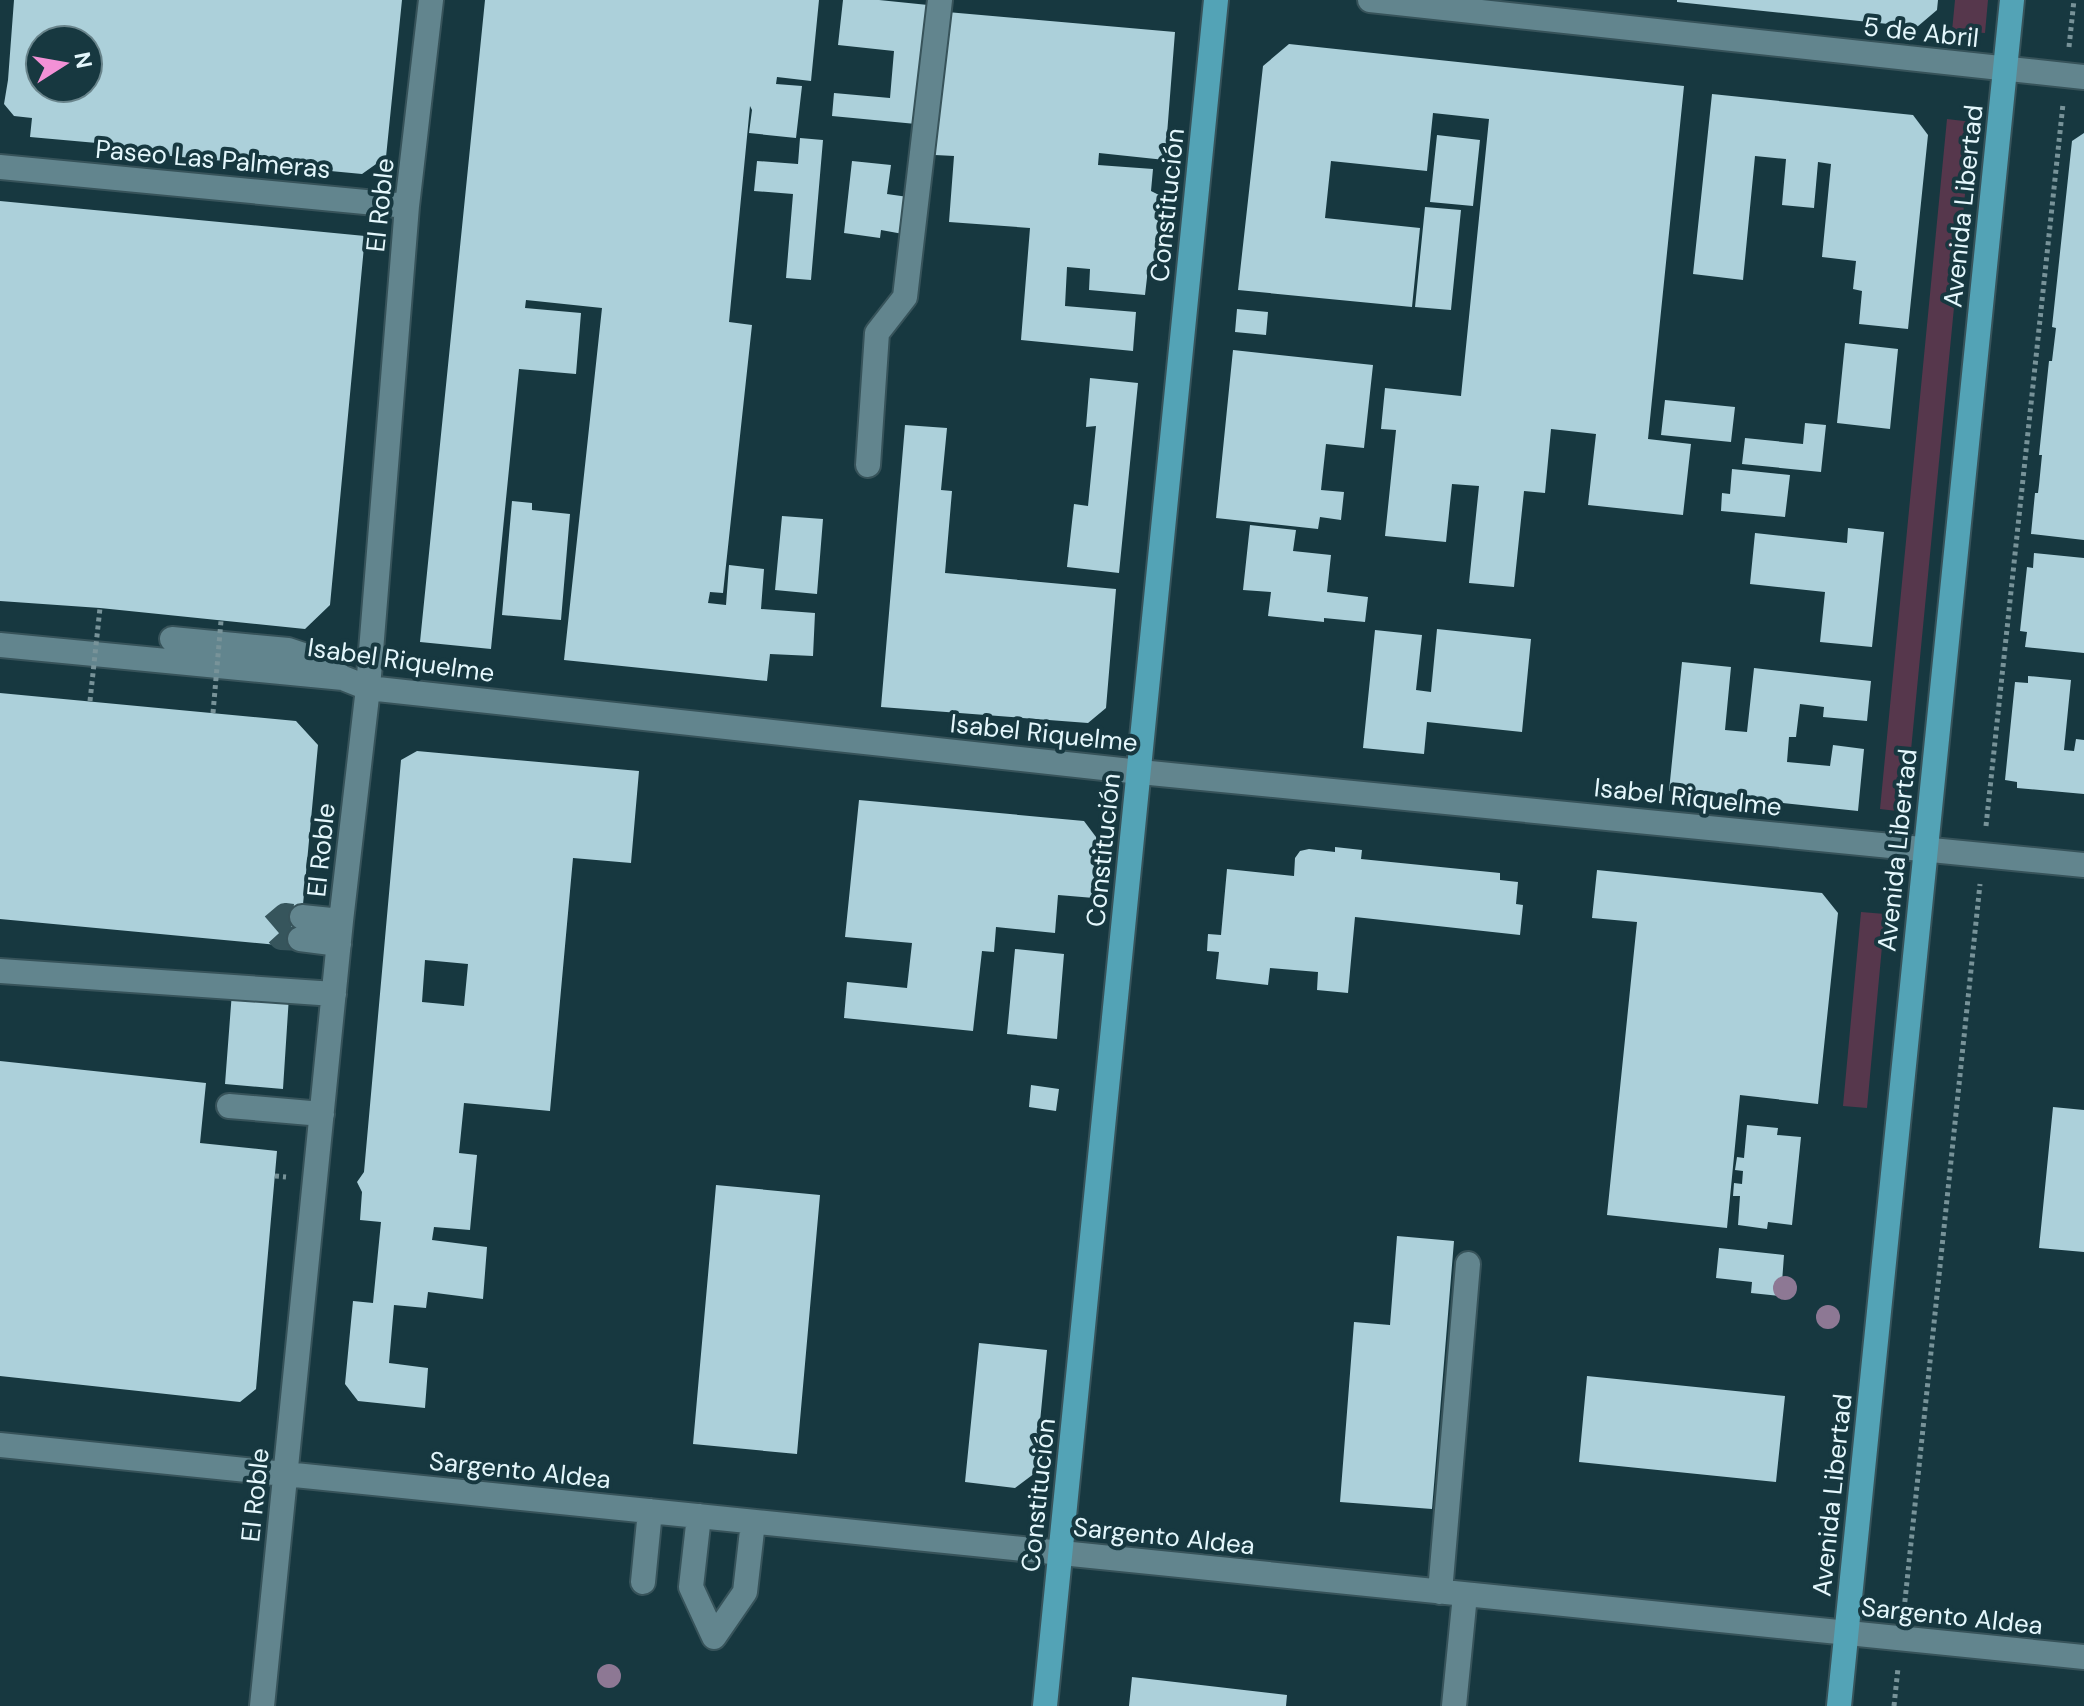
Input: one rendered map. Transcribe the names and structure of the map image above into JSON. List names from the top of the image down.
{
  "streets": {
    "main road": ["Constitución", "Avenida Libertad"],
    "street": [
      "5 de Abril",
      "Paseo Las Palmeras",
      "El Roble",
      "Isabel Riquelme",
      "Sargento Aldea"
    ]
  },
  "crossings": [
    ["5 de Abril", "Avenida Libertad"],
    ["Paseo Las Palmeras", "El Roble"],
    ["El Roble", "Isabel Riquelme"],
    ["El Roble", "Sargento Aldea"],
    ["Constitución", "Isabel Riquelme"],
    ["Constitución", "Sargento Aldea"],
    ["Avenida Libertad", "Isabel Riquelme"],
    ["Avenida Libertad", "Sargento Aldea"]
  ],
  "north": "right"
}
